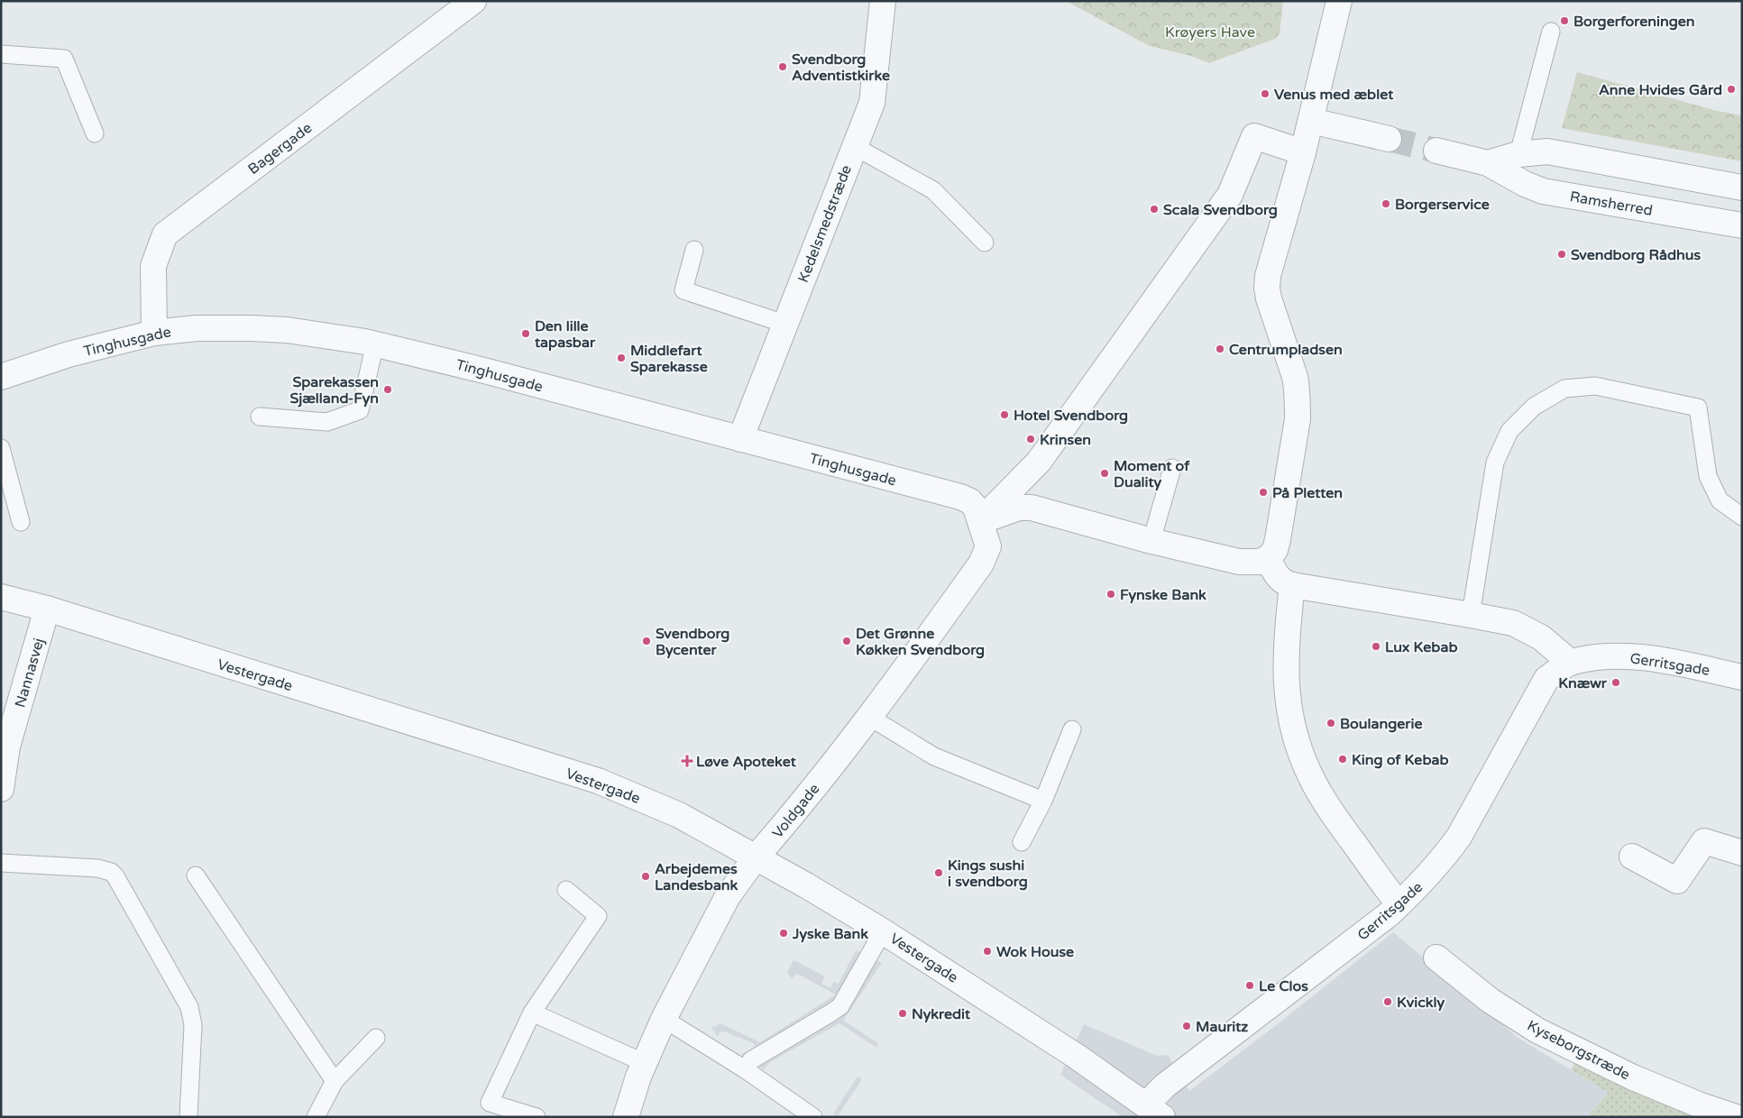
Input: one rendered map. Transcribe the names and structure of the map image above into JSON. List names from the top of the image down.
{
  "streets": {
    "street": [
      "Bagergade",
      "Ramsherred",
      "Kedelsmedstræde",
      "Tinghusgade",
      "Gerritsgade",
      "Nannasvej",
      "Vestergade",
      "Voldgade",
      "Kyseborgstræde"
    ]
  },
  "crossings": [
    ["Bagergade", "Tinghusgade"],
    ["Kedelsmedstræde", "Tinghusgade"],
    ["Tinghusgade", "Voldgade"],
    ["Gerritsgade", "Vestergade"],
    ["Nannasvej", "Vestergade"],
    ["Vestergade", "Voldgade"]
  ],
  "parks": ["Krøyers Have"],
  "places": {
    "other": [
      "Borgerforeningen",
      "Svendborg Adventistkirke",
      "Anne Hvides Gård",
      "Venus med æblet",
      "Borgerservice",
      "Scala Svendborg",
      "Svendborg Rådhus",
      "Den lille tapasbar",
      "Centrumpladsen",
      "Middlefart Sparekasse",
      "Sparekassen Sjælland-Fyn",
      "Hotel Svendborg",
      "Krinsen",
      "Moment of Duality",
      "På Pletten",
      "Fynske Bank",
      "Svendborg Bycenter",
      "Det Grønne Køkken Svendborg",
      "Lux Kebab",
      "Knæwr",
      "Boulangerie",
      "King of Kebab",
      "Kings sushi i svendborg",
      "Arbejdemes Landesbank",
      "Jyske Bank",
      "Wok House",
      "Le Clos",
      "Kvickly",
      "Nykredit",
      "Mauritz"
    ],
    "health": ["Løve Apoteket"]
  }
}
